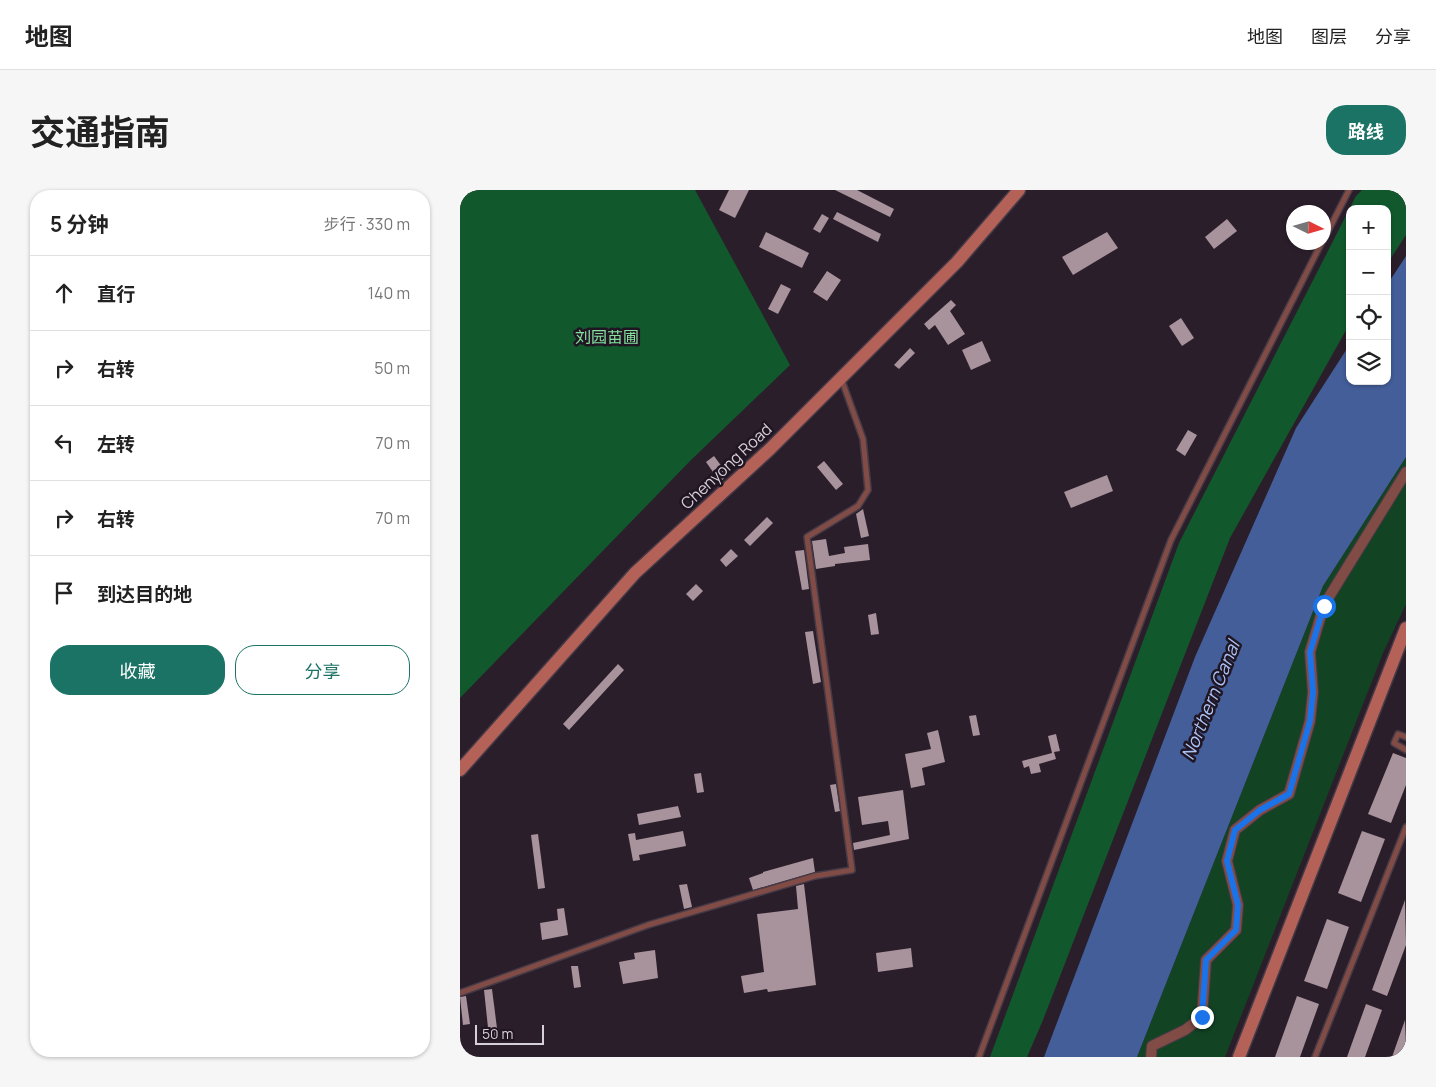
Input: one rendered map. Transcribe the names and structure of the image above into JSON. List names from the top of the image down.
{
  "streets": {
    "main road": ["Chenyong Road"]
  },
  "water": ["Northern Canal"],
  "parks": ["刘园苗圃"],
  "scale_bar": "50 m",
  "north": "right",
  "page": {
    "header": "地图",
    "nav": ["地图", "图层", "分享"],
    "title": "交通指南",
    "buttons": [
      "路线",
      ["收藏", "分享"]
    ],
    "heading": ["5 分钟", "步行 · 330 m"],
    "map_buttons": ["+", "−"],
    "list": [
      ["直行", "140 m"],
      ["右转", "50 m"],
      ["左转", "70 m"],
      ["右转", "70 m"],
      "到达目的地"
    ],
    "scale": "50 m"
  }
}
